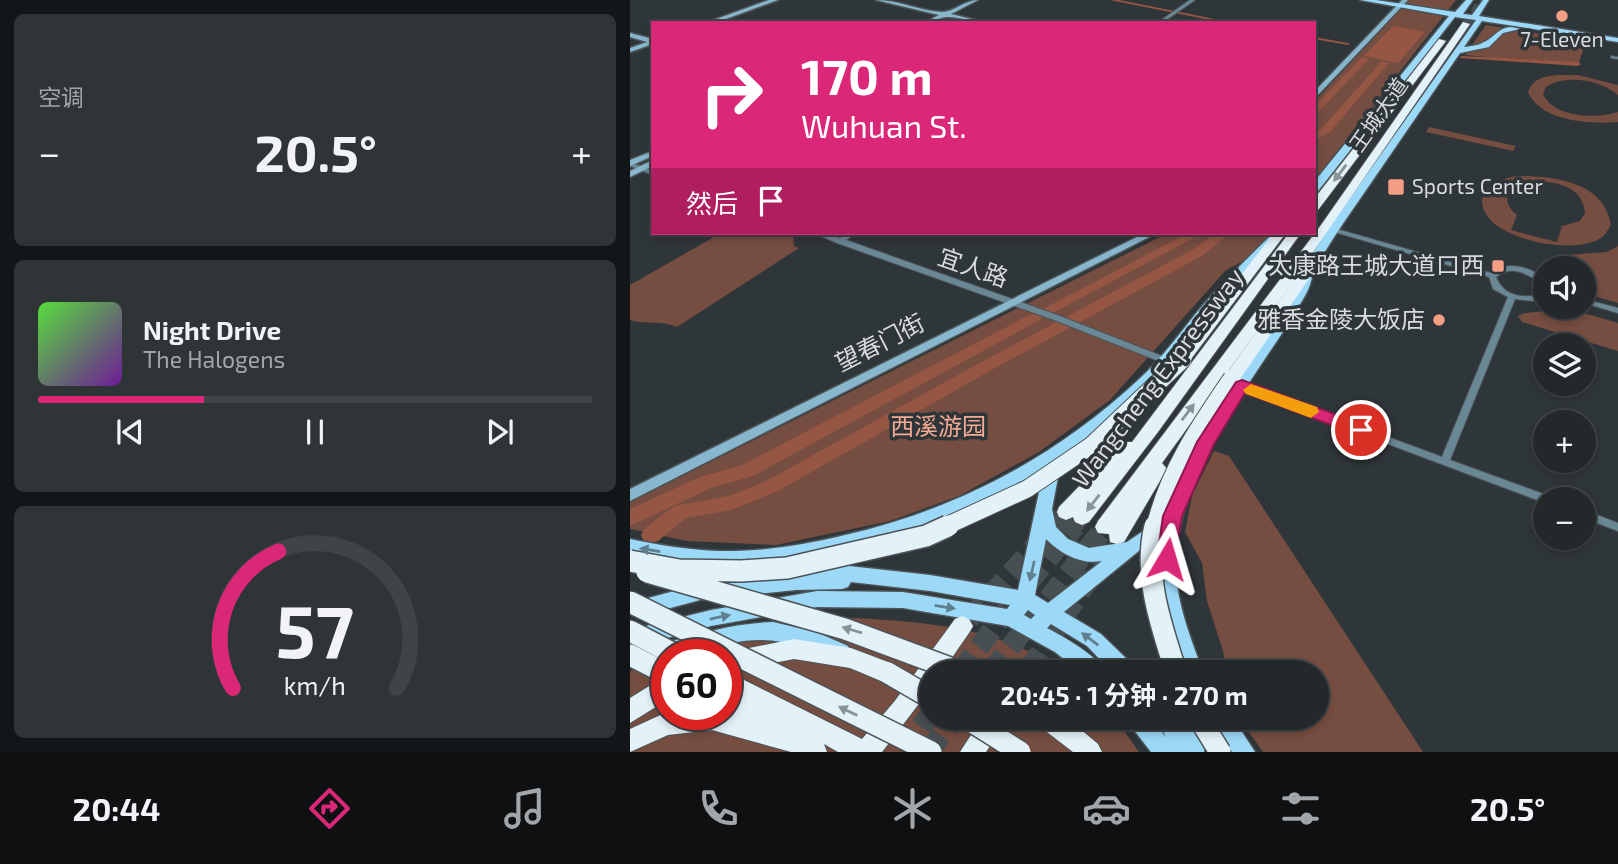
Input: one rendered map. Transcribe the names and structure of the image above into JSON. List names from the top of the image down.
{
  "streets": {
    "highway": ["王城大道", "Wangcheng Expressway"],
    "street": ["宜人路", "望春门街"]
  },
  "crossings": [
    ["王城大道", "Wangcheng Expressway"],
    ["宜人路", "望春门街"]
  ],
  "parks": ["西溪游园"],
  "places": {
    "other": ["7-Eleven", "雅香金陵大饭店"],
    "transit": ["Sports Center", "太康路王城大道口西"]
  },
  "page": {
    "tile": "空调",
    "turn": ["170 m", "Wuhuan St."],
    "heat": ["−", "20.5°", "+"],
    "then": "然后",
    "map_buttons": ["+", "−"],
    "song": ["Night Drive", "The Halogens"],
    "limit": "60",
    "trip": "20:45 · 1 分钟 · 270 m",
    "tabs": ["20:44", "20.5°"],
    "gauge": ["57", "km/h"]
  }
}
